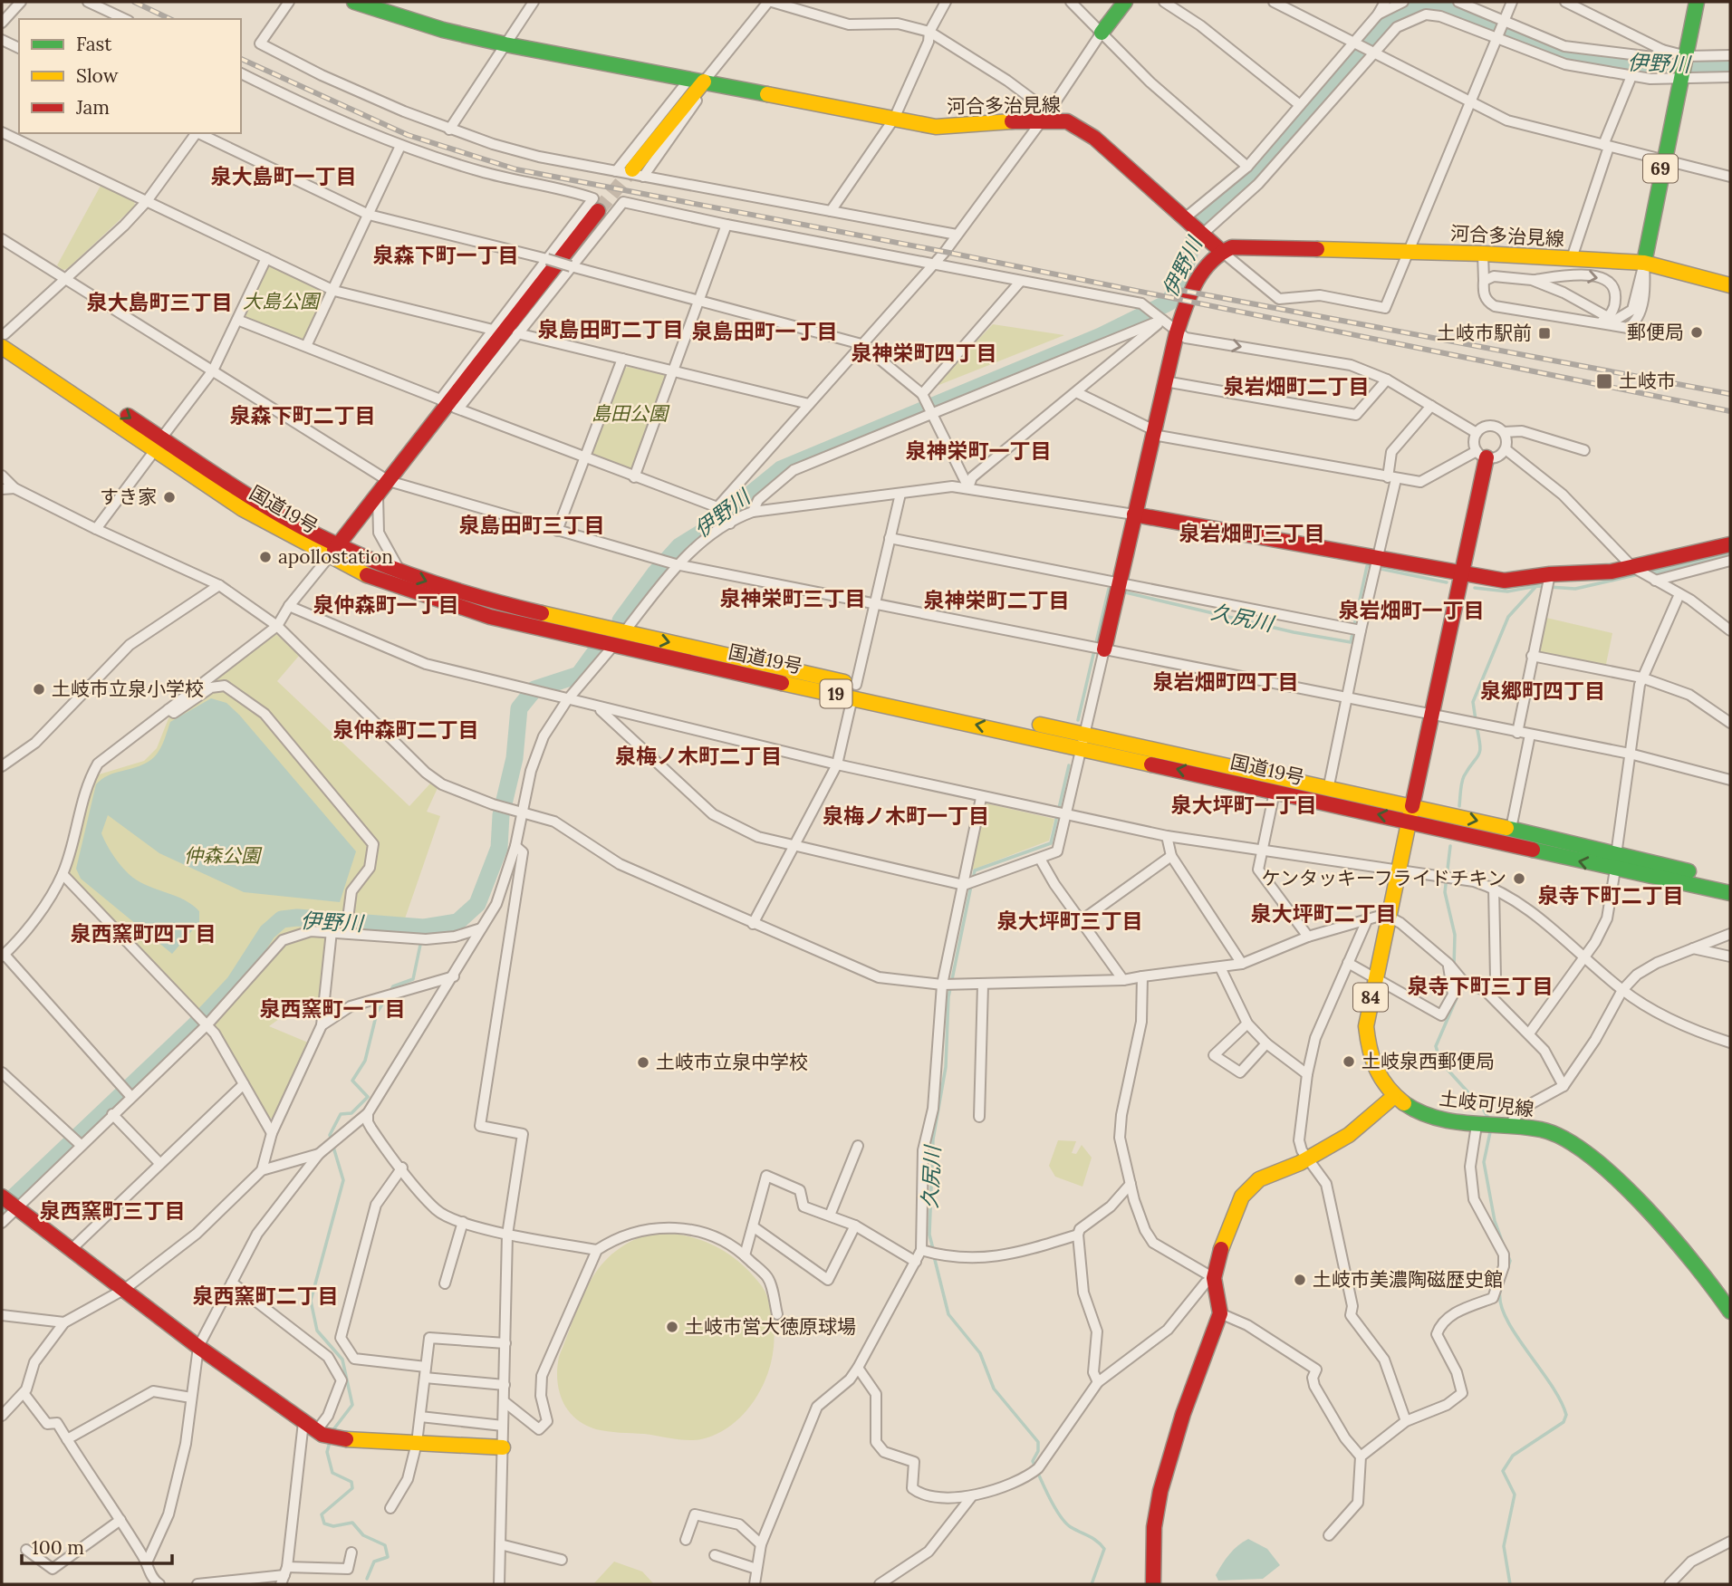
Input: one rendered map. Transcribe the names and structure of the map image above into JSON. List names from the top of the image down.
{
  "streets": {
    "main road": [
      "河合多治見線",
      "69",
      "国道19号",
      "19",
      "84",
      "土岐可児線"
    ]
  },
  "crossings": [
    ["河合多治見線", "69"],
    ["国道19号", "84"],
    ["84", "土岐可児線"]
  ],
  "districts": [
    "泉大島町一丁目",
    "泉森下町一丁目",
    "泉大島町三丁目",
    "泉島田町二丁目",
    "泉島田町一丁目",
    "泉神栄町四丁目",
    "泉岩畑町二丁目",
    "泉森下町二丁目",
    "泉神栄町一丁目",
    "泉島田町三丁目",
    "泉岩畑町三丁目",
    "泉神栄町三丁目",
    "泉神栄町二丁目",
    "泉仲森町一丁目",
    "泉岩畑町一丁目",
    "泉岩畑町四丁目",
    "泉郷町四丁目",
    "泉仲森町二丁目",
    "泉梅ノ木町二丁目",
    "泉大坪町一丁目",
    "泉梅ノ木町一丁目",
    "泉寺下町二丁目",
    "泉大坪町二丁目",
    "泉大坪町三丁目",
    "泉西窯町四丁目",
    "泉寺下町三丁目",
    "泉西窯町一丁目",
    "泉西窯町三丁目",
    "泉西窯町二丁目"
  ],
  "water": ["伊野川", "久尻川"],
  "parks": ["大島公園", "島田公園", "仲森公園"],
  "places": {
    "other": [
      "郵便局",
      "すき家",
      "apollostation",
      "土岐市立泉小学校",
      "ケンタッキーフライドチキン",
      "土岐泉西郵便局",
      "土岐市立泉中学校",
      "土岐市美濃陶磁歴史館",
      "土岐市営大徳原球場"
    ],
    "transit": ["土岐市駅前", "土岐市"]
  },
  "legend": ["Fast", "Slow", "Jam"],
  "scale_bar": "100 m"
}
